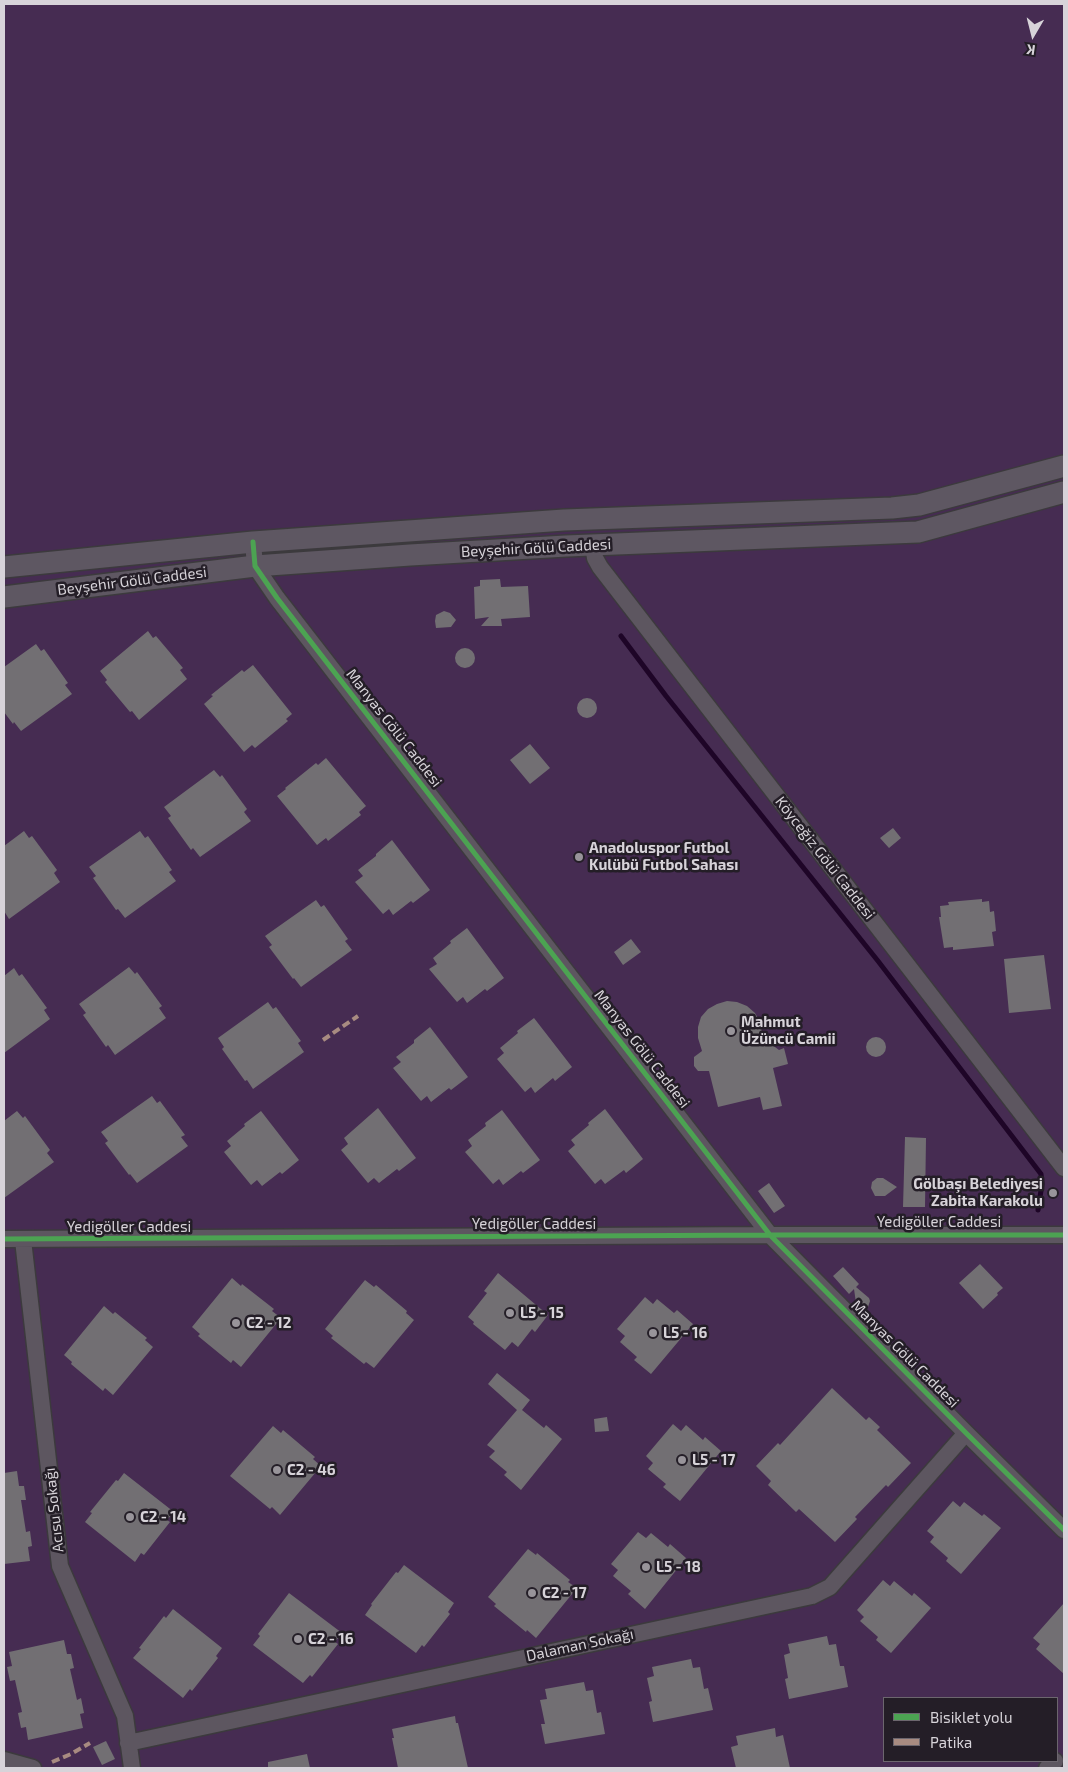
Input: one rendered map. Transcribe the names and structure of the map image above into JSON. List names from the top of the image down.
{
  "streets": {
    "main road": ["Beyşehir Gölü Caddesi"],
    "street": [
      "Manyas Gölü Caddesi",
      "Köyceğiz Gölü Caddesi",
      "Yedigöller Caddesi",
      "Acısu Sokağı",
      "Dalaman Sokağı"
    ]
  },
  "crossings": [
    ["Beyşehir Gölü Caddesi", "Manyas Gölü Caddesi"],
    ["Beyşehir Gölü Caddesi", "Köyceğiz Gölü Caddesi"],
    ["Manyas Gölü Caddesi", "Yedigöller Caddesi"],
    ["Manyas Gölü Caddesi", "Dalaman Sokağı"],
    ["Yedigöller Caddesi", "Acısu Sokağı"],
    ["Acısu Sokağı", "Dalaman Sokağı"]
  ],
  "places": [
    "Anadoluspor Futbol Kulübü Futbol Sahası",
    "Mahmut Üzüncü Camii",
    "Gölbaşı Belediyesi Zabita Karakolu",
    "L5 - 15",
    "C2 - 12",
    "L5 - 16",
    "L5 - 17",
    "C2 - 46",
    "C2 - 14",
    "L5 - 18",
    "C2 - 17",
    "C2 - 16"
  ],
  "legend": ["Bisiklet yolu", "Patika"],
  "north": "bottom"
}
